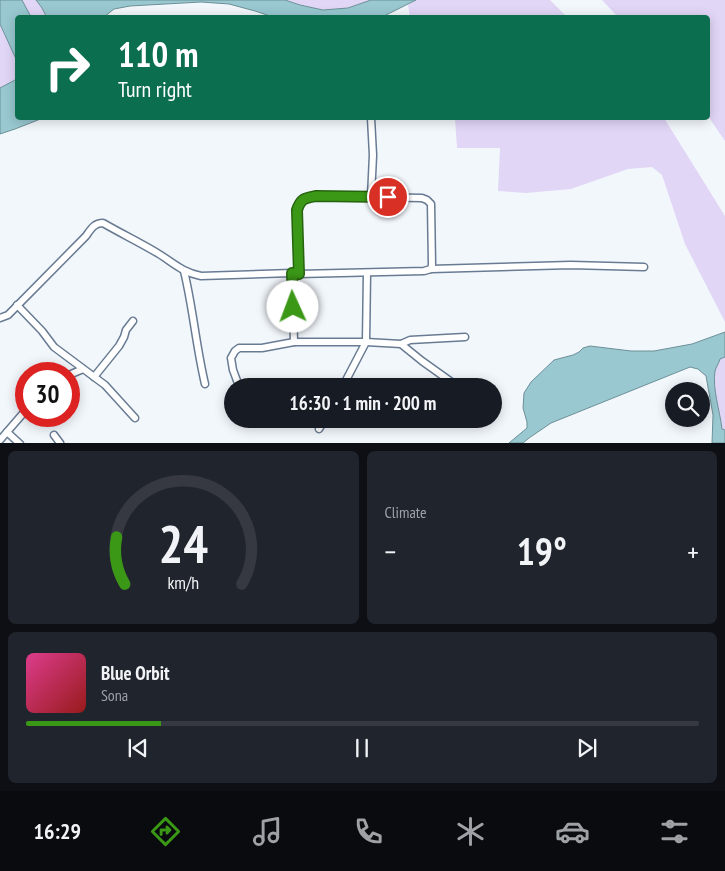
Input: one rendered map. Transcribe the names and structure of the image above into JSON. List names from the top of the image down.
{
  "page": {
    "turn": ["110 m", "Turn right"],
    "limit": "30",
    "trip": "16:30 · 1 min · 200 m",
    "tile": "Climate",
    "heat": ["−", "19°", "+"],
    "song": ["Blue Orbit", "Sona"],
    "tabs": "16:29",
    "gauge": ["24", "km/h"]
  }
}
